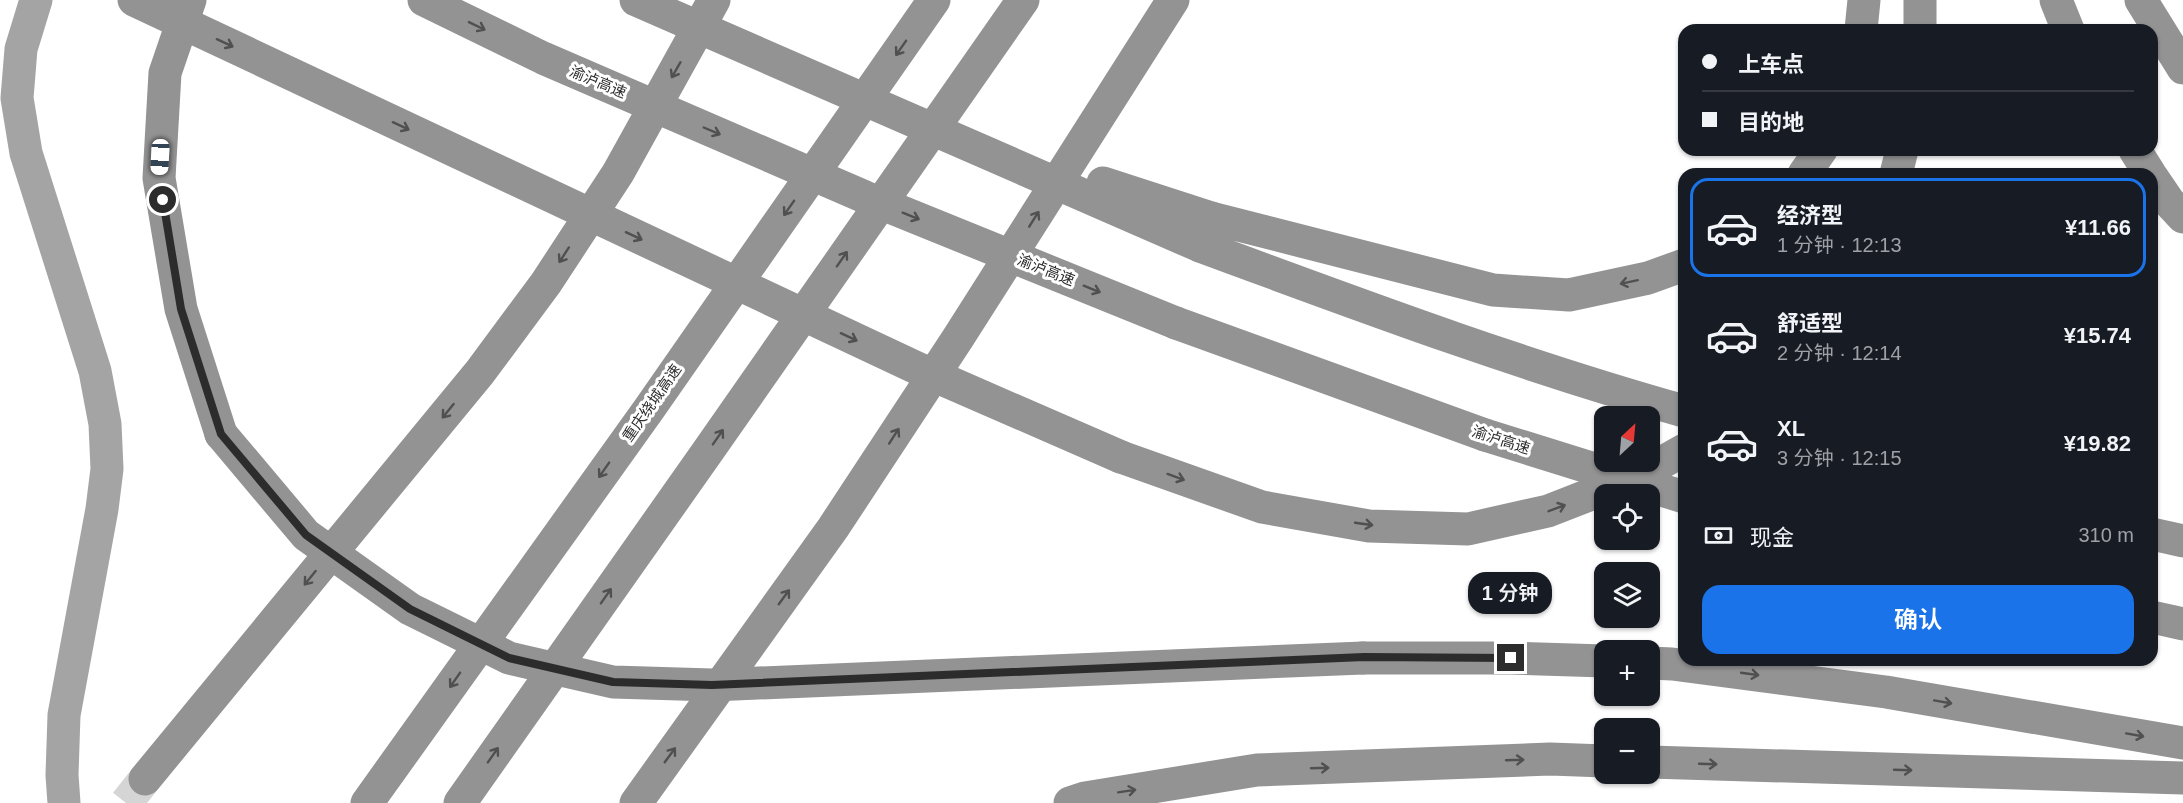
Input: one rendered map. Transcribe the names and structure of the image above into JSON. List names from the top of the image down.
{
  "streets": {
    "highway": ["渝泸高速", "重庆绕城高速"]
  },
  "north": "top right",
  "page": {
    "banner": ["上车点", "目的地"],
    "list": [
      {
        "name": "经济型",
        "note": "1 分钟 · 12:13",
        "value": "¥11.66"
      },
      {
        "name": "舒适型",
        "note": "2 分钟 · 12:14",
        "value": "¥15.74"
      },
      {
        "name": "XL",
        "note": "3 分钟 · 12:15",
        "value": "¥19.82"
      }
    ],
    "map_buttons": ["+", "−"],
    "pay": ["现金", "310 m"],
    "bubble": "1 分钟",
    "buttons": "确认"
  }
}
